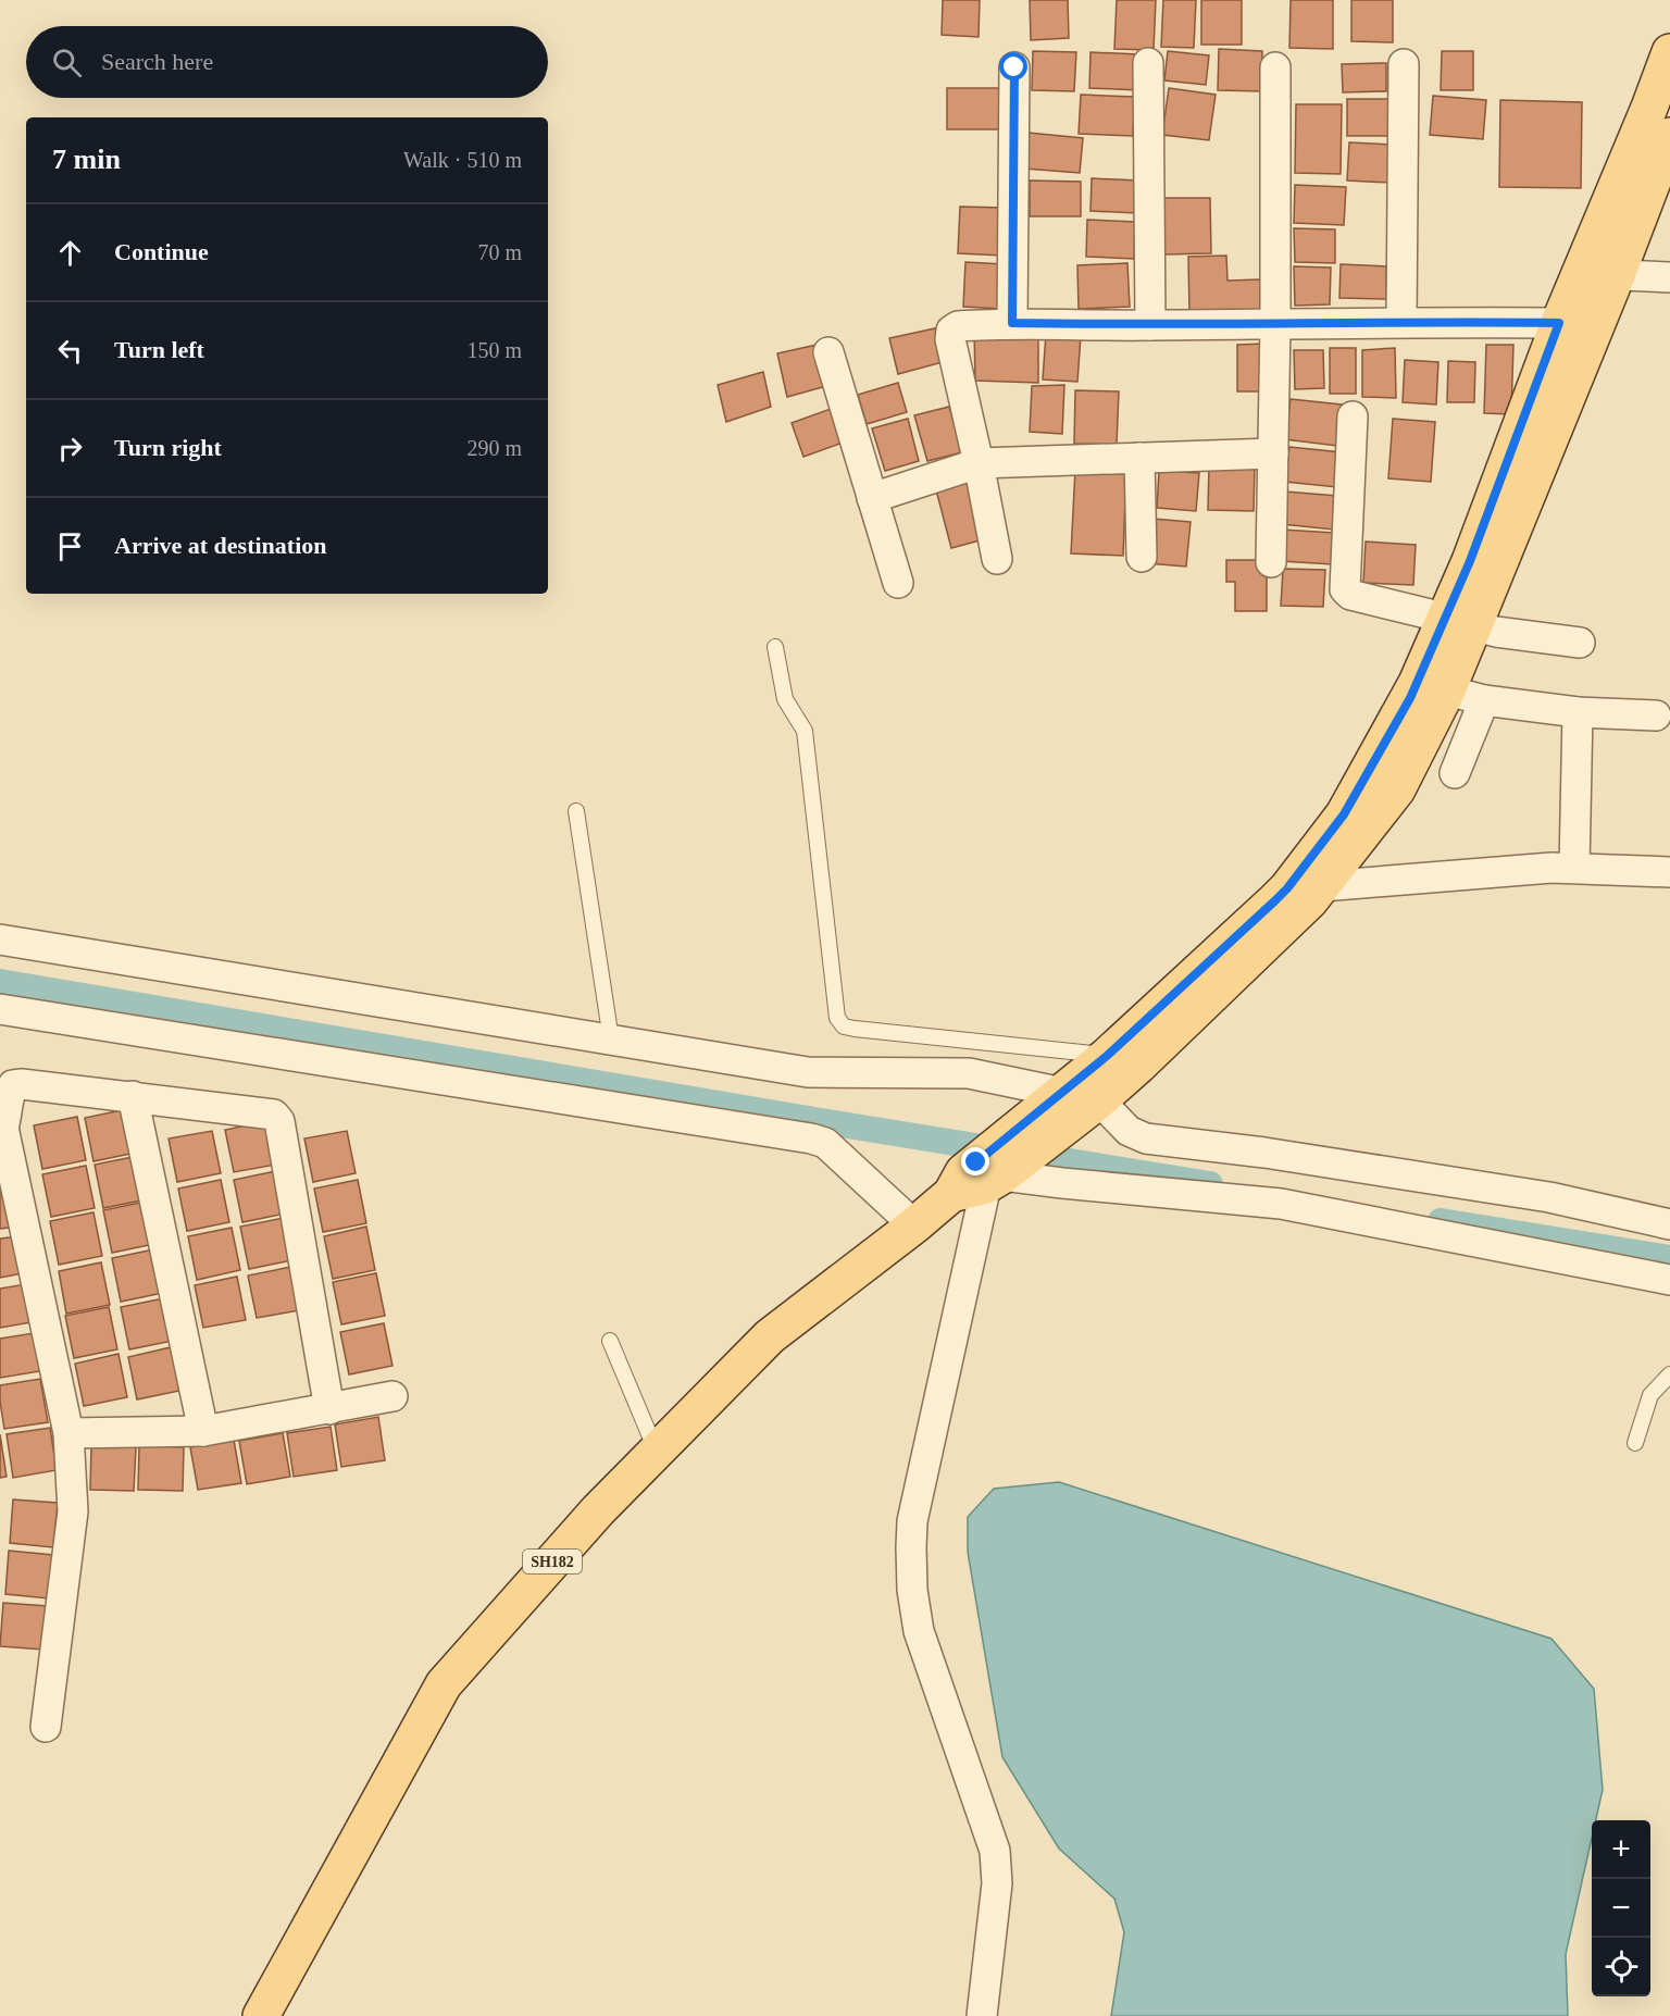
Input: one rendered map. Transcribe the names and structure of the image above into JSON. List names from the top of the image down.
{
  "streets": {
    "main road": ["SH182"]
  },
  "page": {
    "search": "Search here",
    "heading": ["7 min", "Walk · 510 m"],
    "list": [
      ["Continue", "70 m"],
      ["Turn left", "150 m"],
      ["Turn right", "290 m"],
      "Arrive at destination"
    ],
    "map_buttons": ["+", "−"]
  }
}
